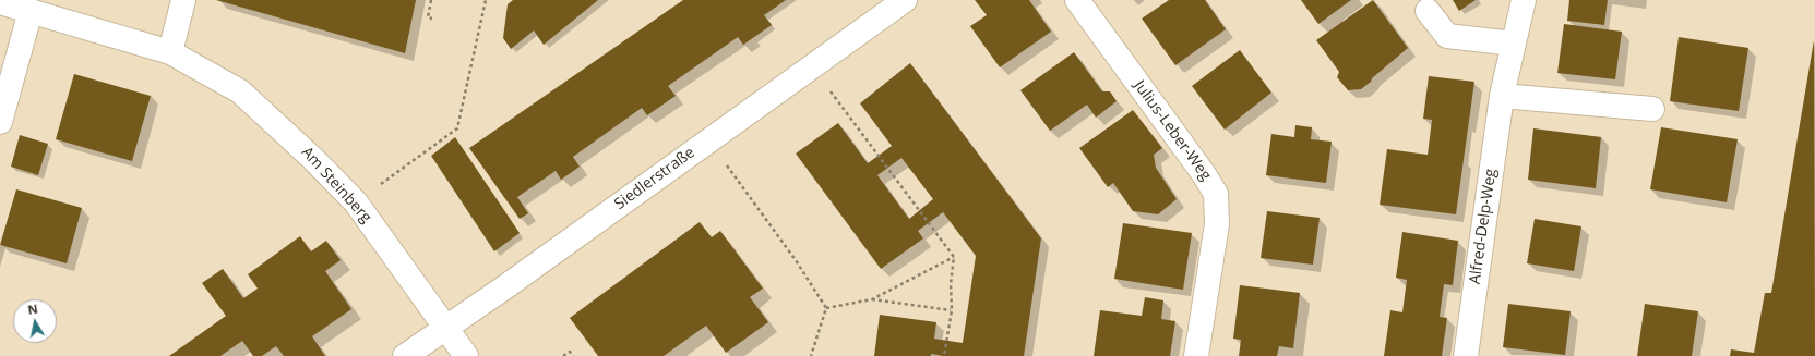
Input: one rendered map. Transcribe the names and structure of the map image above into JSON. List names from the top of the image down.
{
  "streets": {
    "street": [
      "Julius-Leber-Weg",
      "Siedlerstraße",
      "Am Steinberg",
      "Alfred-Delp-Weg"
    ]
  },
  "crossings": [
    ["Siedlerstraße", "Am Steinberg"]
  ],
  "north": "top"
}
